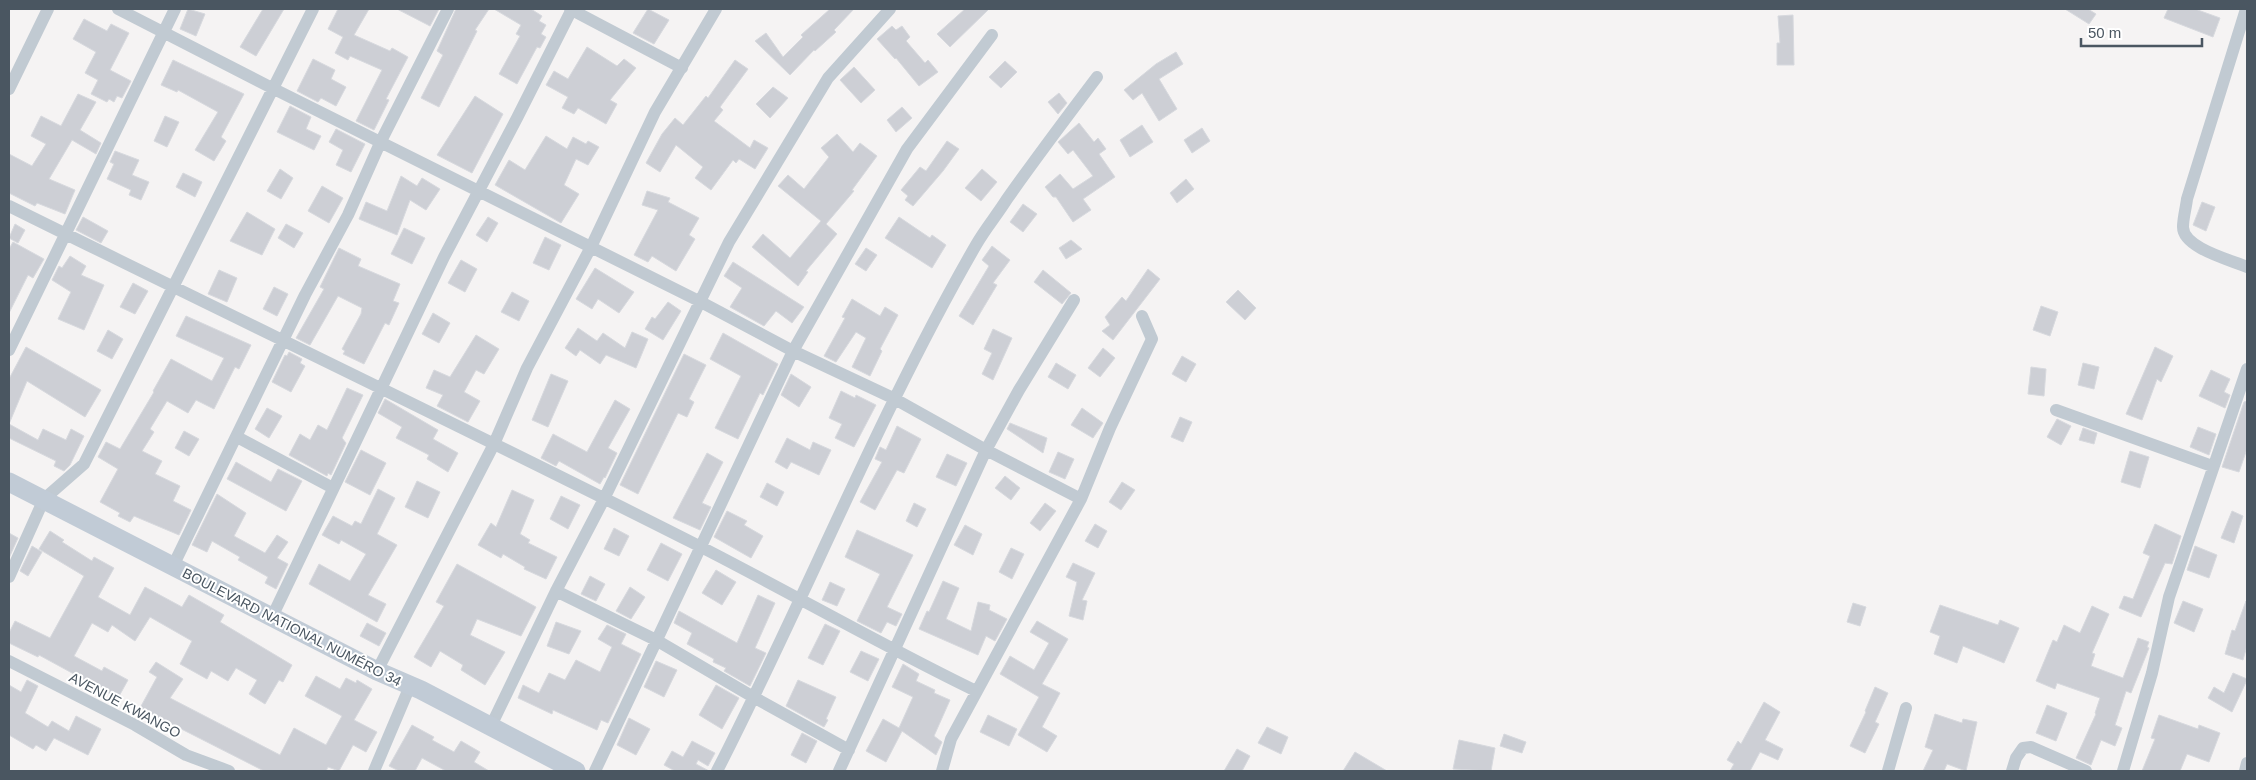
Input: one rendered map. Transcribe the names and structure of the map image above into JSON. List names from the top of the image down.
{
  "streets": {
    "main road": ["BOULEVARD NATIONAL NUMÉRO 34"],
    "street": ["AVENUE KWANGO"]
  },
  "scale_bar": "50 m"
}
